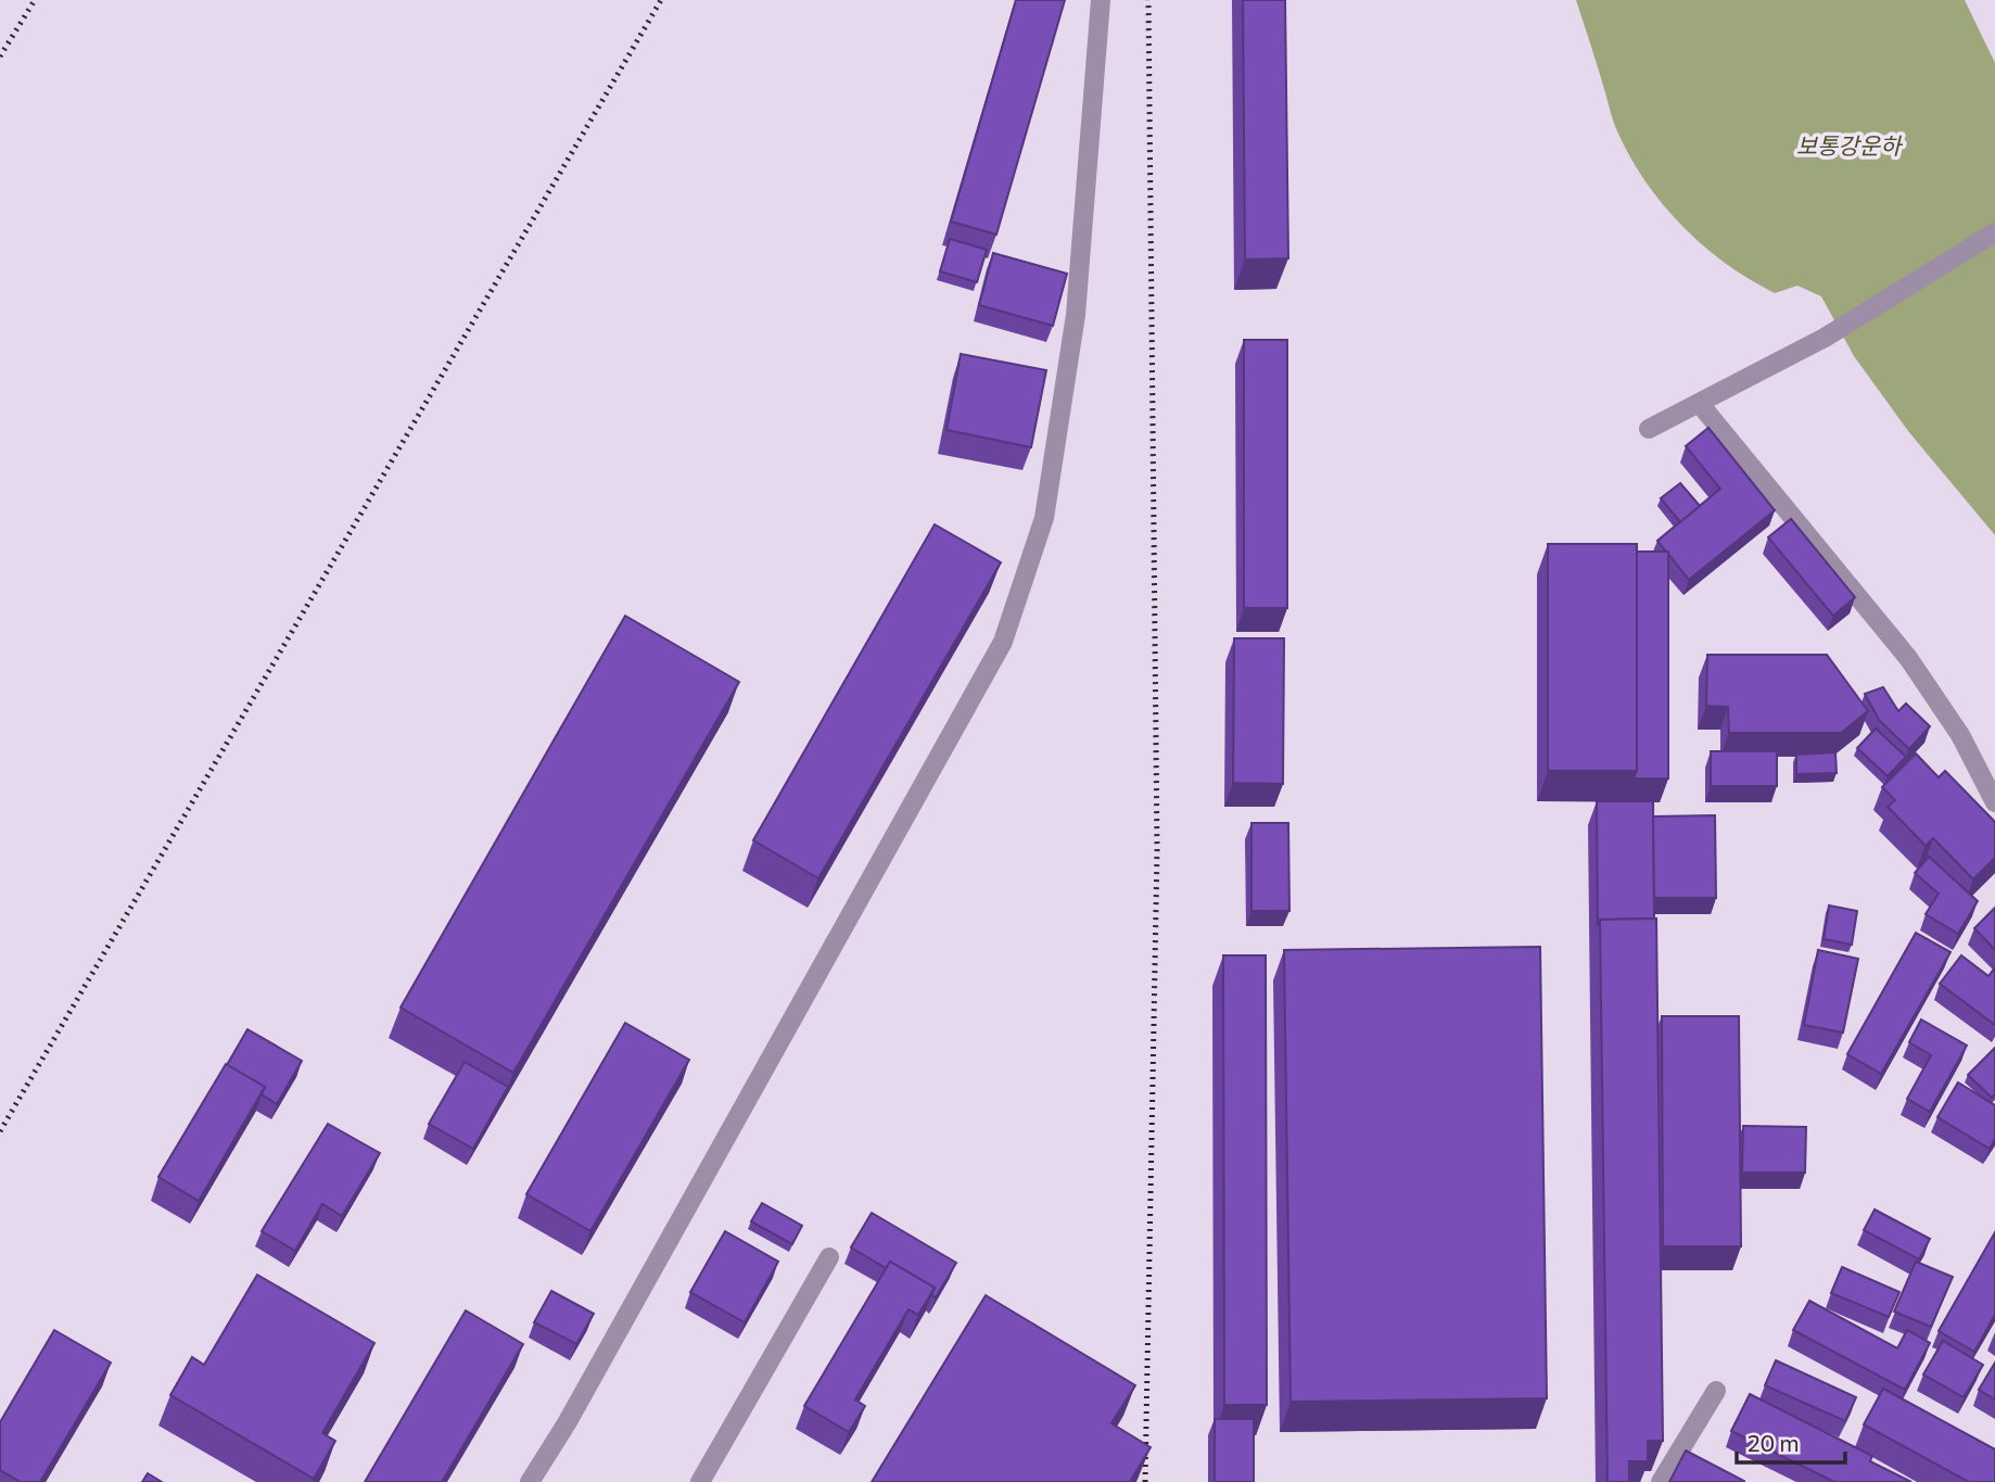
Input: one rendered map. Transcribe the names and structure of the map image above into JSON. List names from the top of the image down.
{
  "water": ["보통강운하"],
  "scale_bar": "20 m"
}
